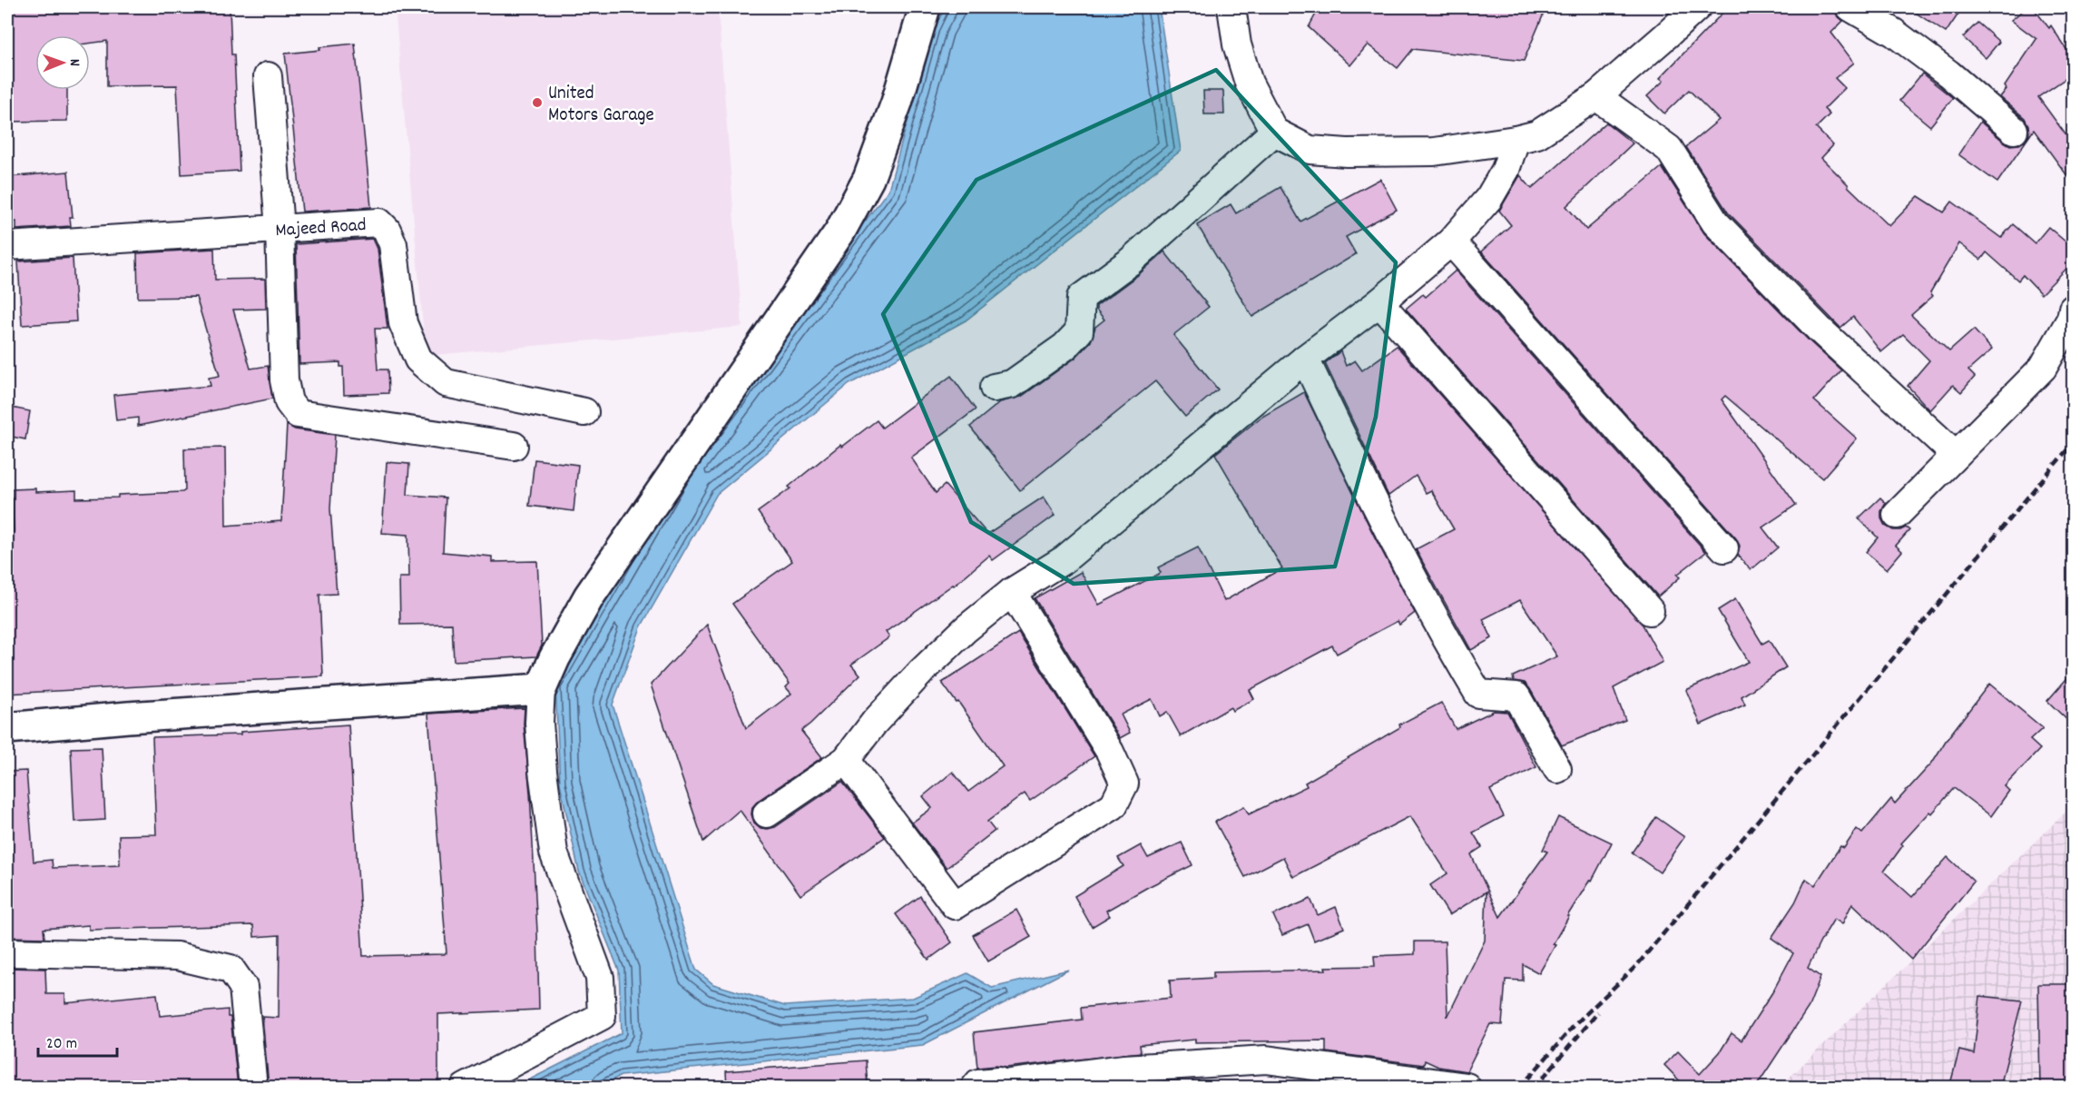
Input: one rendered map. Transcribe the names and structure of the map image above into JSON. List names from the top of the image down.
{
  "streets": {
    "street": ["Majeed Road"]
  },
  "places": ["United Motors Garage"],
  "scale_bar": "20 m",
  "north": "right"
}
